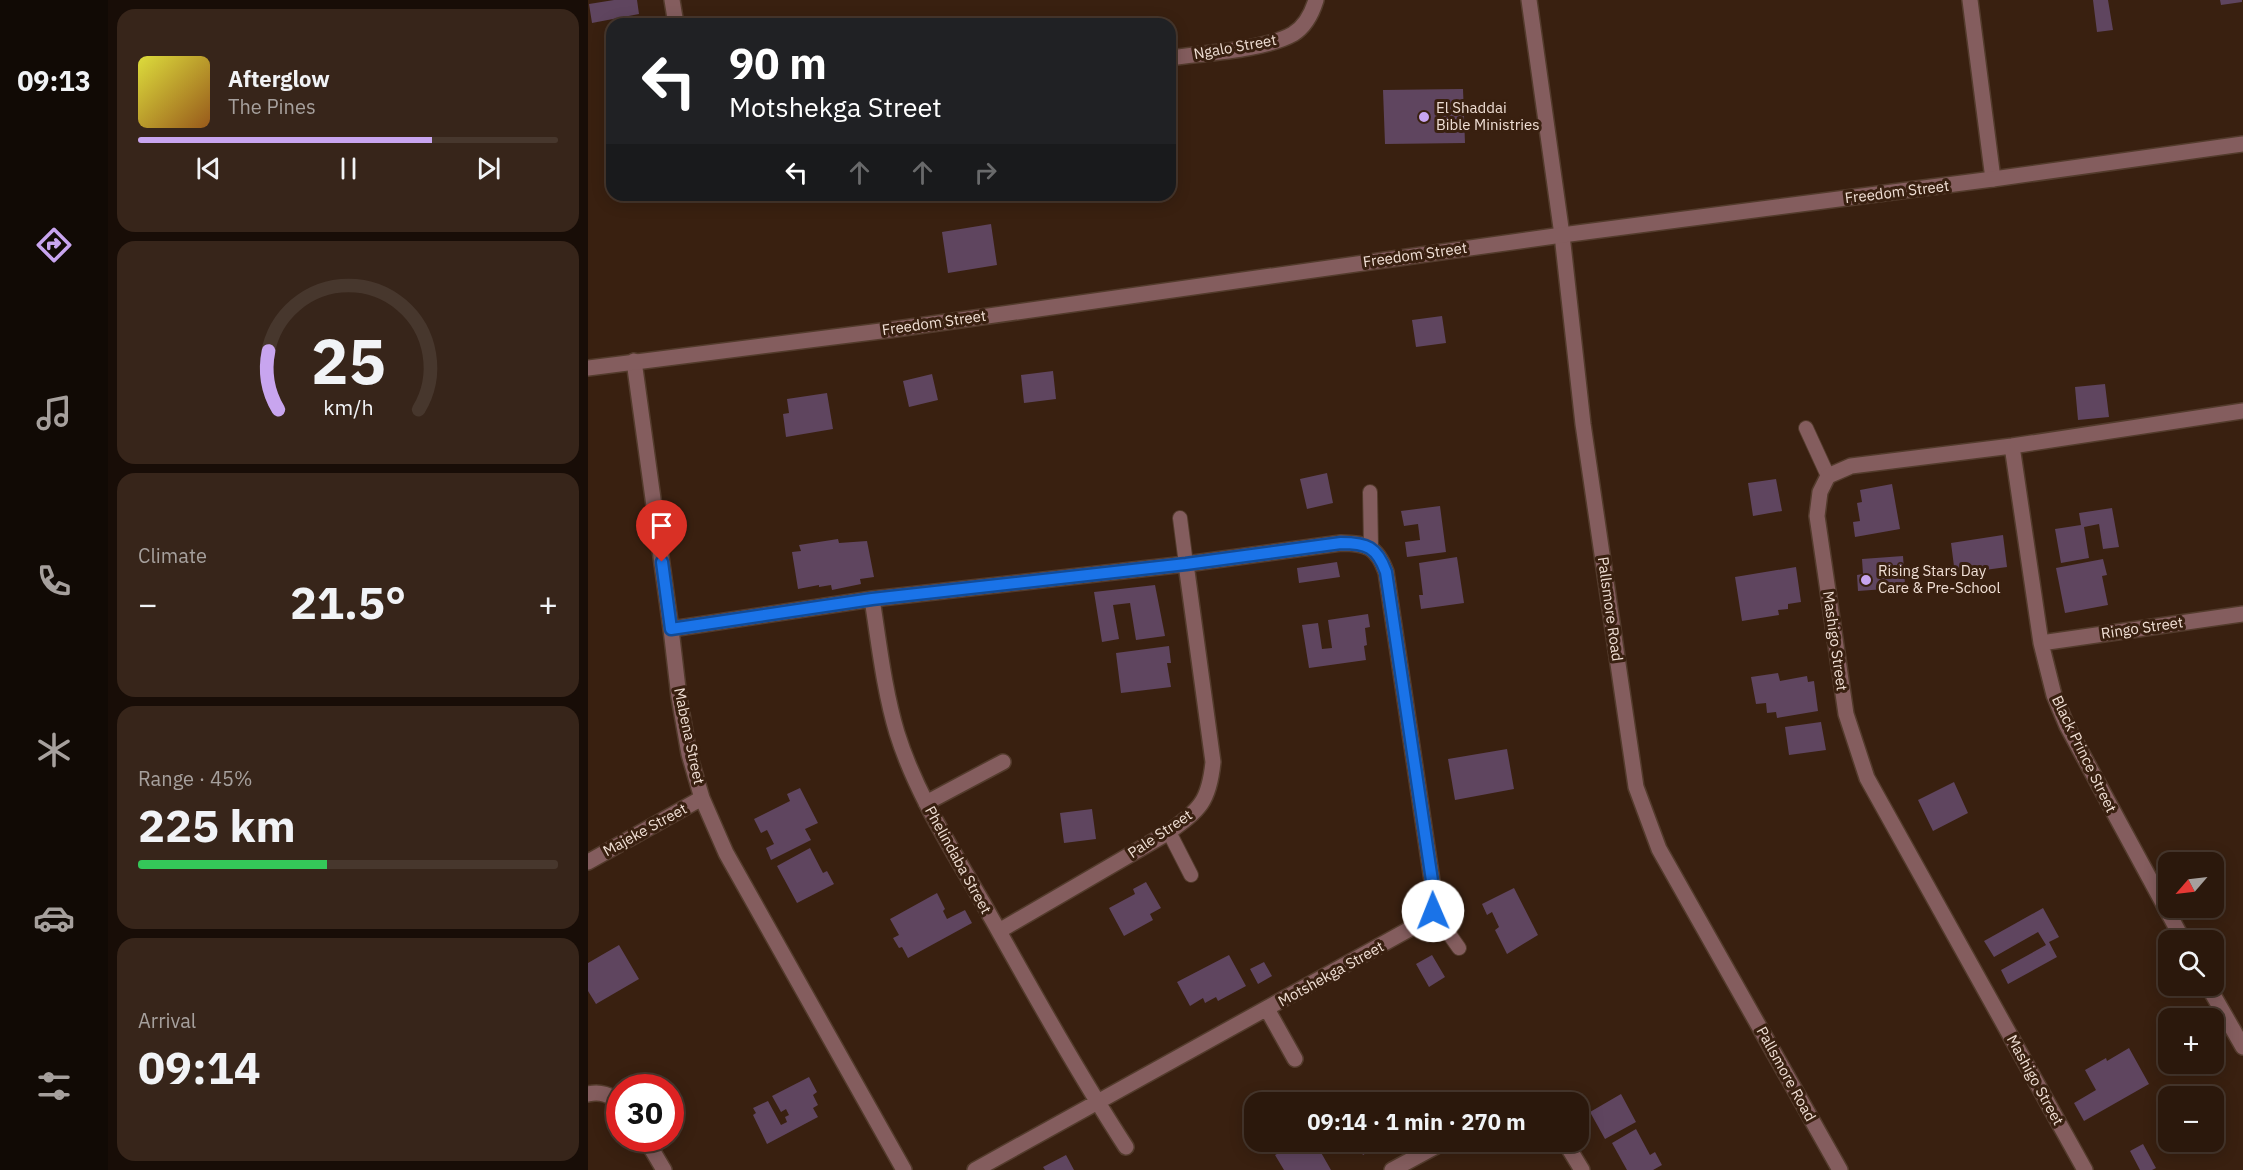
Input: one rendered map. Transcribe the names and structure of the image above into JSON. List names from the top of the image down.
{
  "streets": {
    "street": [
      "Ngalo Street",
      "Freedom Street",
      "Pallsmore Road",
      "Ringo Street",
      "Mashigo Street",
      "Mabena Street",
      "Black Prince Street",
      "Majeke Street",
      "Pale Street",
      "Phelindaba Street",
      "Motshekga Street"
    ]
  },
  "crossings": [
    ["Freedom Street", "Pallsmore Road"],
    ["Freedom Street", "Mabena Street"],
    ["Ringo Street", "Black Prince Street"],
    ["Mabena Street", "Majeke Street"],
    ["Pale Street", "Phelindaba Street"],
    ["Phelindaba Street", "Motshekga Street"]
  ],
  "places": ["El Shaddai Bible Ministries", "Rising Stars Day Care & Pre-School"],
  "north": "bottom left",
  "page": {
    "tabs": "09:13",
    "turn": ["90 m", "Motshekga Street"],
    "song": ["Afterglow", "The Pines"],
    "tile": [
      "Climate",
      ["Range · 45%", "225 km"],
      ["Arrival", "09:14"]
    ],
    "heat": ["−", "21.5°", "+"],
    "map_buttons": ["+", "−"],
    "limit": "30",
    "trip": "09:14 · 1 min · 270 m",
    "gauge": ["25", "km/h"]
  }
}
